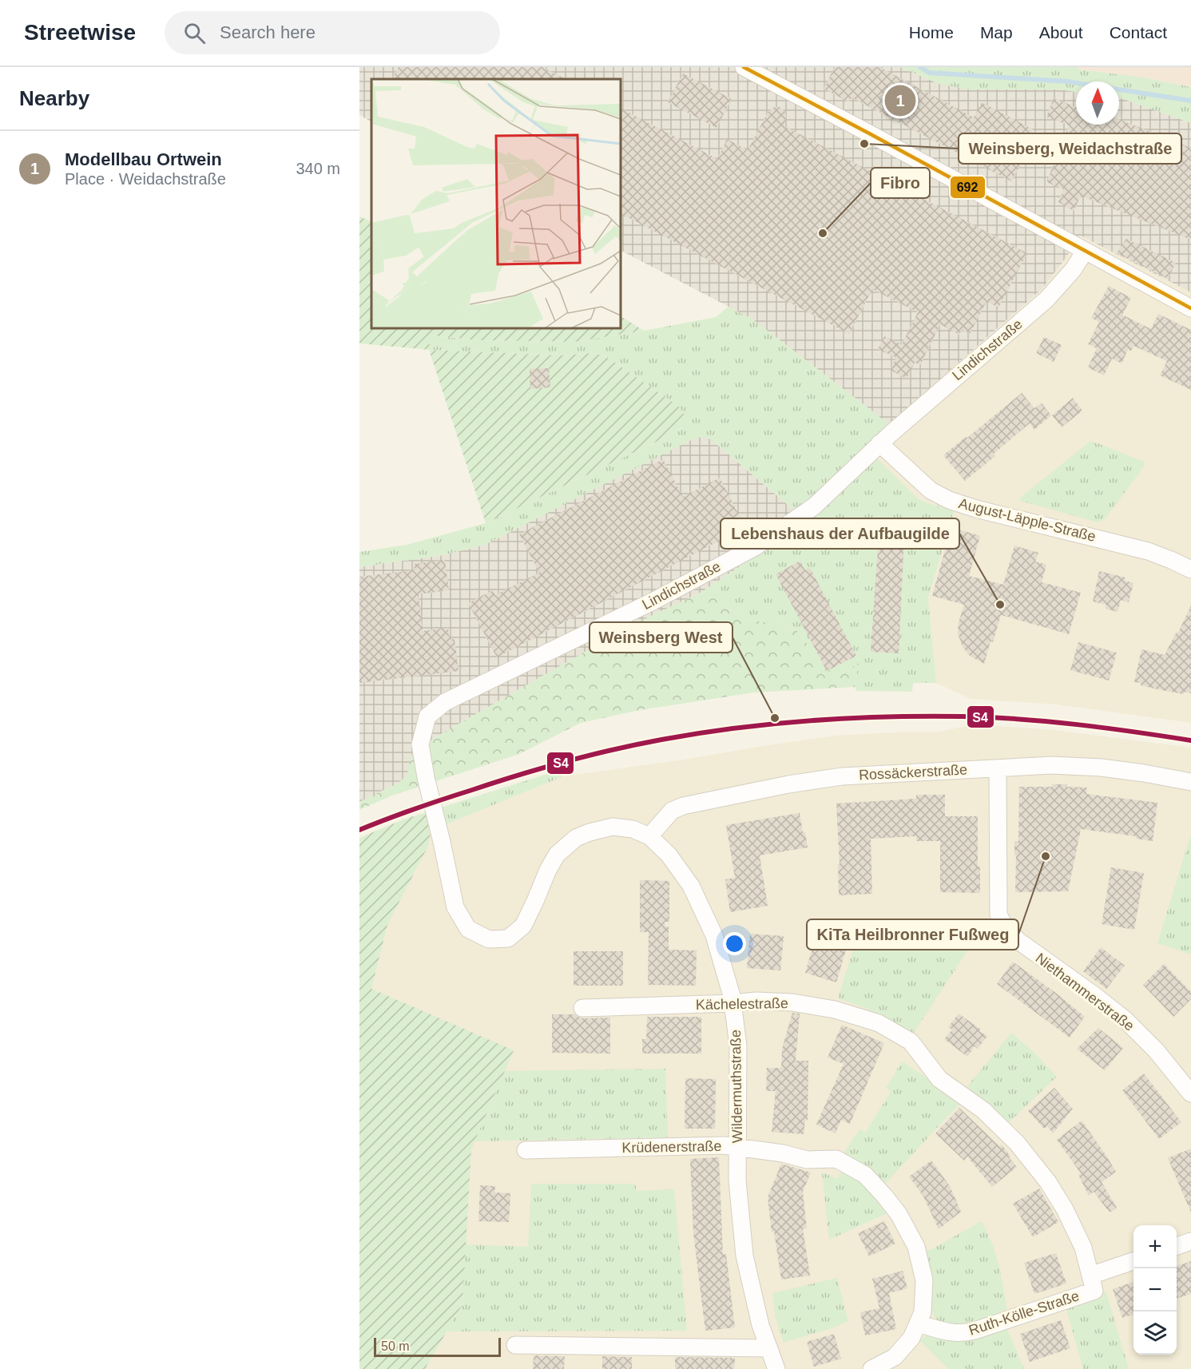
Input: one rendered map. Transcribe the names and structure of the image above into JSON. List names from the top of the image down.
{
  "streets": {
    "street": [
      "Lindichstraße",
      "August-Läpple-Straße",
      "Rossäckerstraße",
      "Niethammerstraße",
      "Kächelestraße",
      "Wildermuthstraße",
      "Krüdenerstraße",
      "Ruth-Kölle-Straße"
    ]
  },
  "crossings": [
    ["Lindichstraße", "August-Läpple-Straße"],
    ["Lindichstraße", "Wildermuthstraße"],
    ["Rossäckerstraße", "Niethammerstraße"],
    ["Rossäckerstraße", "Wildermuthstraße"],
    ["Kächelestraße", "Wildermuthstraße"],
    ["Kächelestraße", "Ruth-Kölle-Straße"],
    ["Wildermuthstraße", "Krüdenerstraße"],
    ["Krüdenerstraße", "Ruth-Kölle-Straße"]
  ],
  "places": [
    "Weinsberg, Weidachstraße",
    "Fibro",
    "Lebenshaus der Aufbaugilde",
    "Weinsberg West",
    "KiTa Heilbronner Fußweg"
  ],
  "lines": ["transit line 692", "transit line S4"],
  "scale_bar": "50 m",
  "north": "top",
  "page": {
    "header": "Streetwise",
    "search": "Search here",
    "nav": [
      "Home",
      "Map",
      "About",
      "Contact"
    ],
    "heading": "Nearby",
    "pins": "1",
    "list": [
      {
        "mark": "1",
        "name": "Modellbau Ortwein",
        "note": "Place · Weidachstraße",
        "value": "340 m"
      }
    ],
    "map_buttons": ["+", "−"],
    "scale": "50 m"
  }
}
